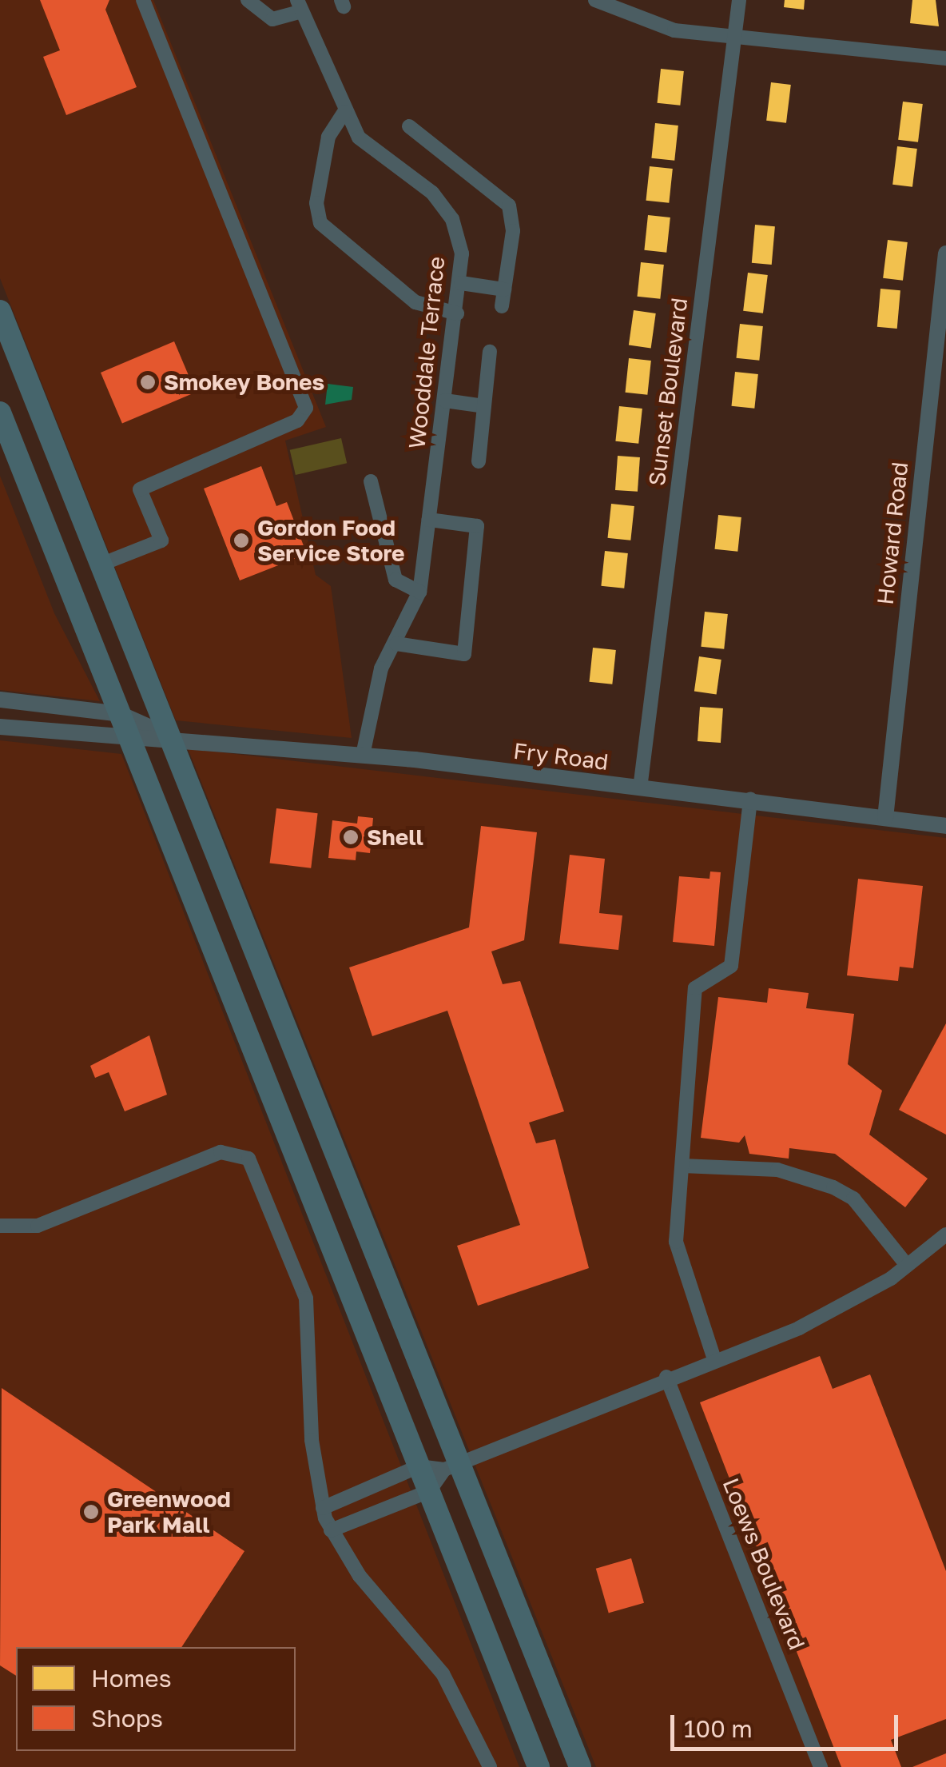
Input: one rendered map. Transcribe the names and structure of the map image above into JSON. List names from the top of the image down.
{
  "streets": {
    "street": [
      "Wooddale Terrace",
      "Sunset Boulevard",
      "Howard Road",
      "Fry Road",
      "Loews Boulevard"
    ]
  },
  "crossings": [
    ["Wooddale Terrace", "Fry Road"],
    ["Sunset Boulevard", "Fry Road"],
    ["Howard Road", "Fry Road"]
  ],
  "places": [
    "Smokey Bones",
    "Gordon Food Service Store",
    "Shell",
    "Greenwood Park Mall"
  ],
  "legend": ["Homes", "Shops"],
  "scale_bar": "100 m"
}
